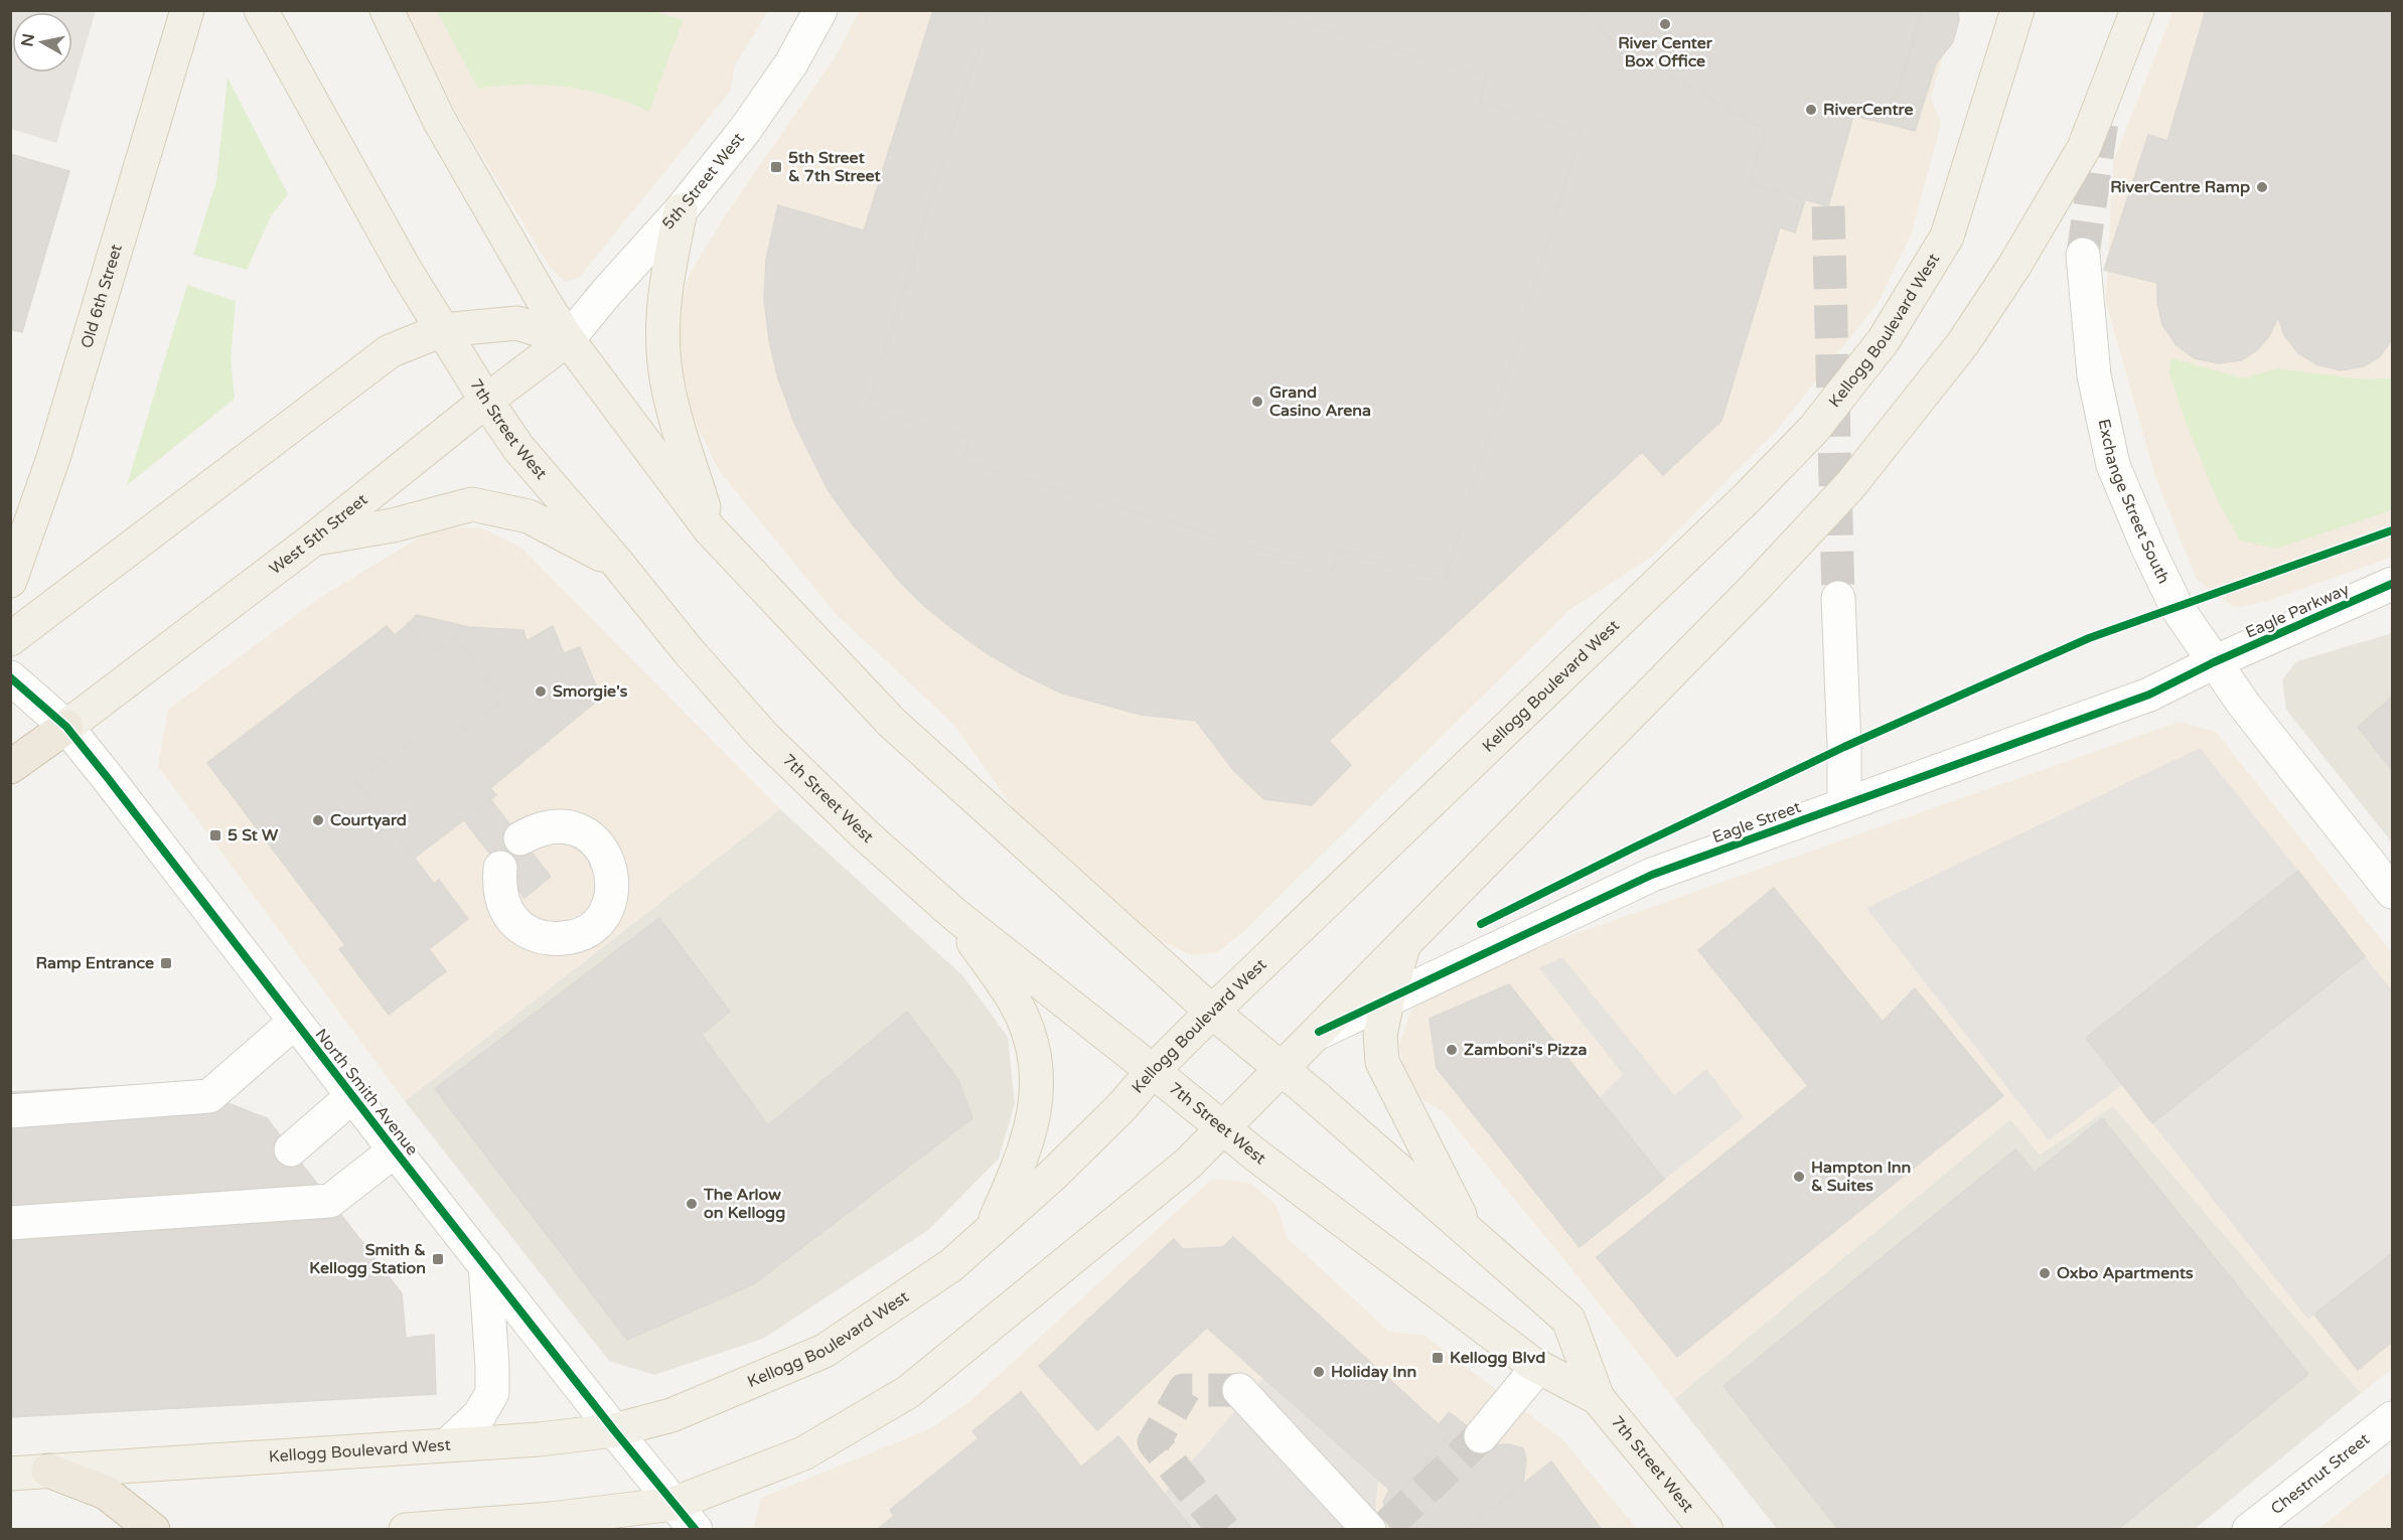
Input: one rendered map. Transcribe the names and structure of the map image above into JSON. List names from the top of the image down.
{
  "streets": {
    "main road": [
      "Old 6th Street",
      "Kellogg Boulevard West",
      "7th Street West",
      "West 5th Street"
    ],
    "street": [
      "5th Street West",
      "Exchange Street South",
      "Eagle Parkway",
      "Eagle Street",
      "North Smith Avenue",
      "Chestnut Street"
    ]
  },
  "crossings": [
    ["5th Street West", "7th Street West"],
    ["5th Street West", "West 5th Street"],
    ["Kellogg Boulevard West", "7th Street West"],
    ["Kellogg Boulevard West", "North Smith Avenue"],
    ["7th Street West", "West 5th Street"],
    ["Exchange Street South", "Eagle Parkway"],
    ["Exchange Street South", "Eagle Street"],
    ["West 5th Street", "North Smith Avenue"],
    ["Eagle Parkway", "Eagle Street"]
  ],
  "places": {
    "other": [
      "River Center Box Office",
      "RiverCentre",
      "RiverCentre Ramp",
      "Grand Casino Arena",
      "Smorgie's",
      "Courtyard",
      "Zamboni's Pizza",
      "Hampton Inn & Suites",
      "The Arlow on Kellogg",
      "Oxbo Apartments",
      "Holiday Inn"
    ],
    "transit": [
      "5th Street & 7th Street",
      "5 St W",
      "Ramp Entrance",
      "Smith & Kellogg Station",
      "Kellogg Blvd"
    ]
  },
  "north": "left"
}
